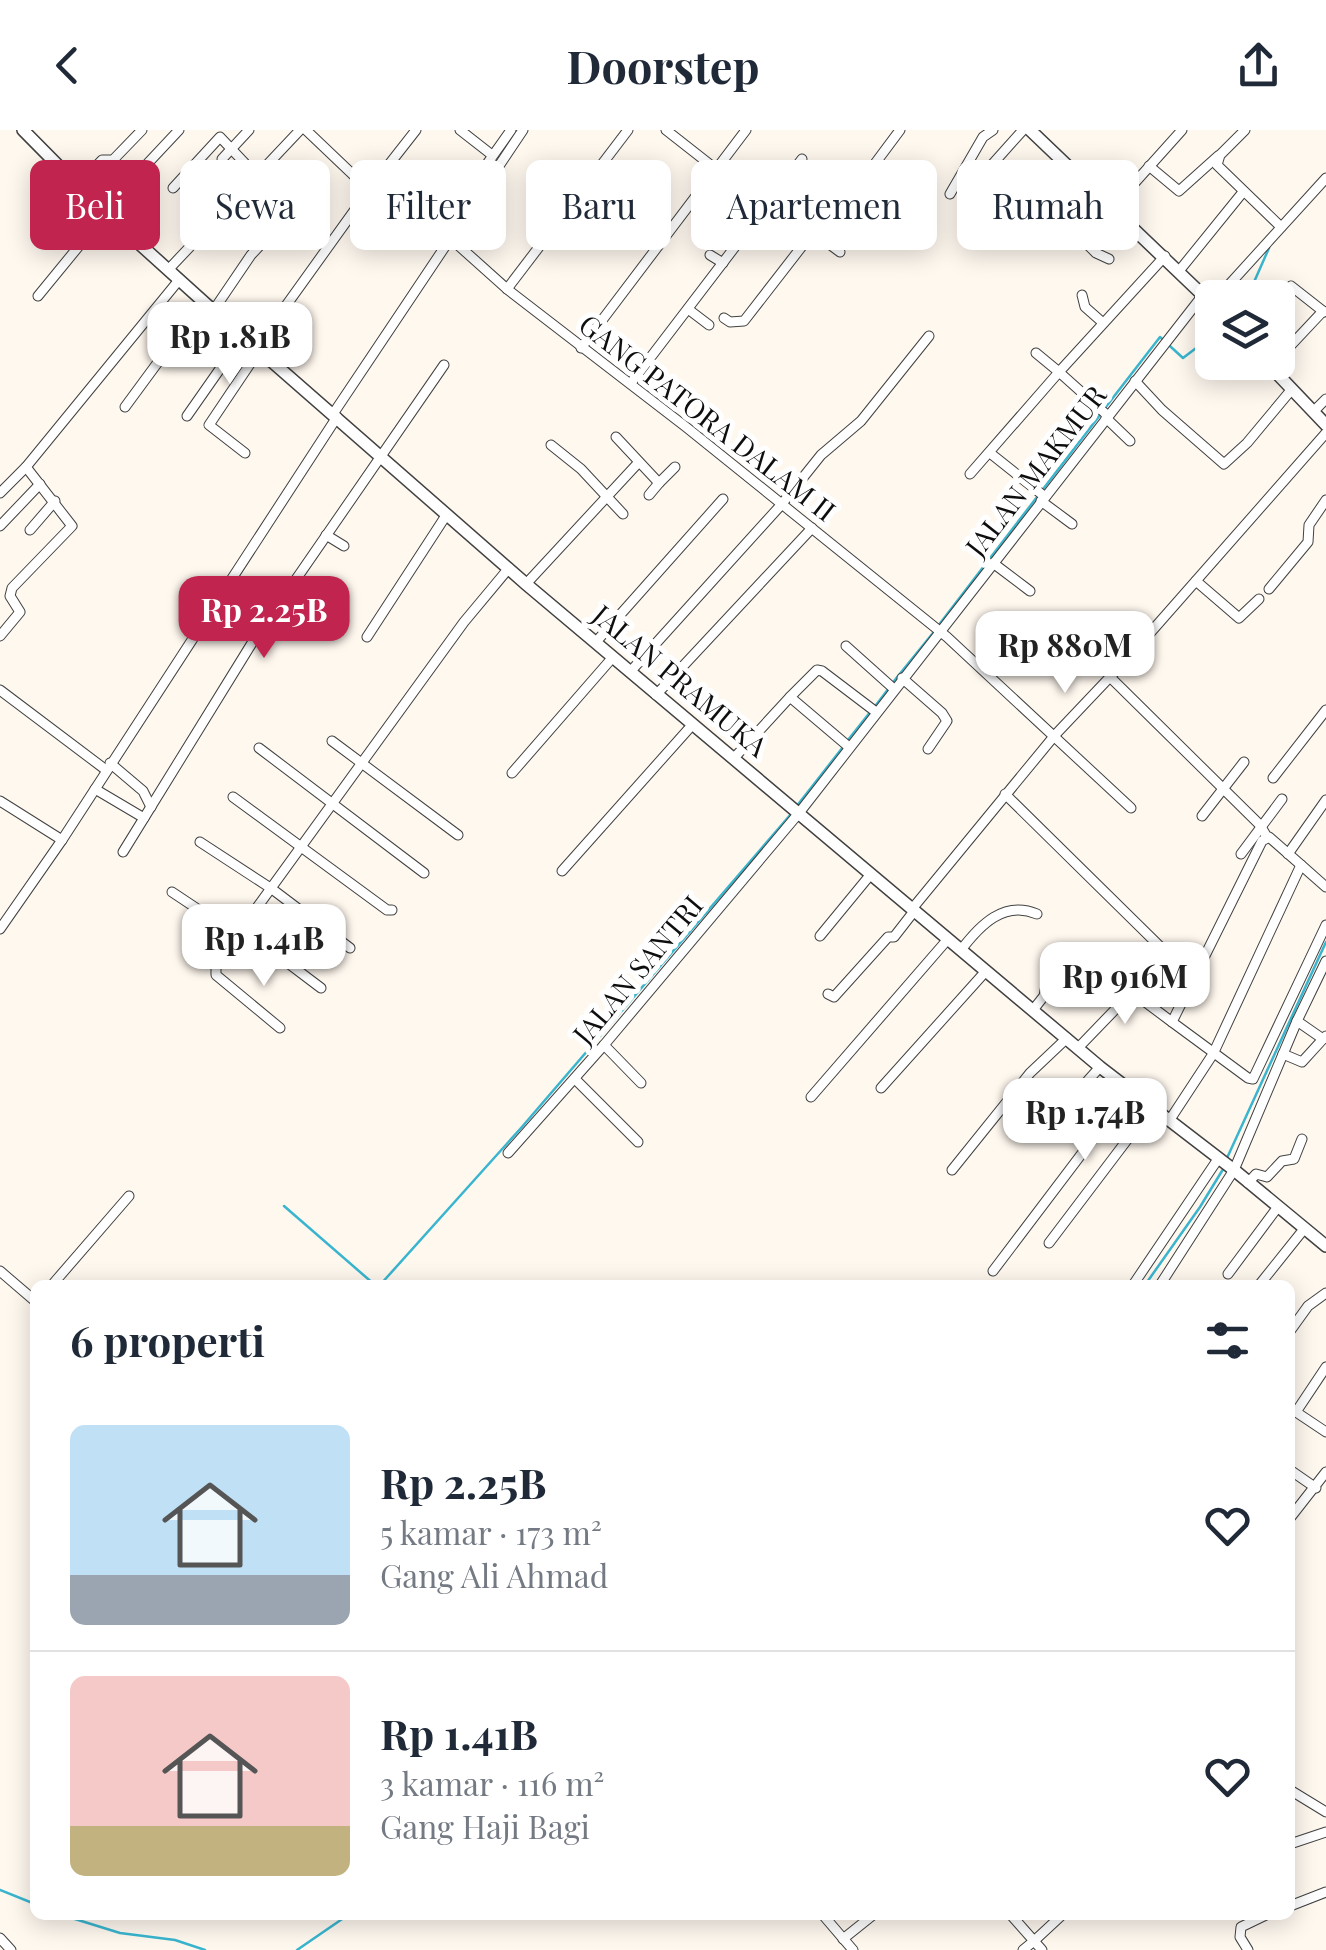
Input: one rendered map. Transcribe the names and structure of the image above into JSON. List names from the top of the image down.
{
  "streets": {
    "street": [
      "GANG PATORA DALAM II",
      "JALAN MAKMUR",
      "JALAN PRAMUKA",
      "JALAN SANTRI"
    ]
  },
  "crossings": [
    ["GANG PATORA DALAM II", "JALAN MAKMUR"],
    ["JALAN MAKMUR", "JALAN PRAMUKA"],
    ["JALAN MAKMUR", "JALAN SANTRI"],
    ["JALAN PRAMUKA", "JALAN SANTRI"]
  ],
  "page": {
    "header": "Doorstep",
    "chip": [
      "Beli",
      "Sewa",
      "Filter",
      "Baru",
      "Apartemen",
      "Rumah"
    ],
    "price": [
      "Rp 1.81B",
      "Rp 2.25B",
      "Rp 880M",
      "Rp 1.41B",
      "Rp 916M",
      "Rp 1.74B"
    ],
    "heading": "6 properti",
    "list": [
      {
        "name": "Rp 2.25B",
        "note": "5 kamar · 173 m² · Gang Ali Ahmad"
      },
      {
        "name": "Rp 1.41B",
        "note": "3 kamar · 116 m² · Gang Haji Bagi"
      }
    ]
  }
}
